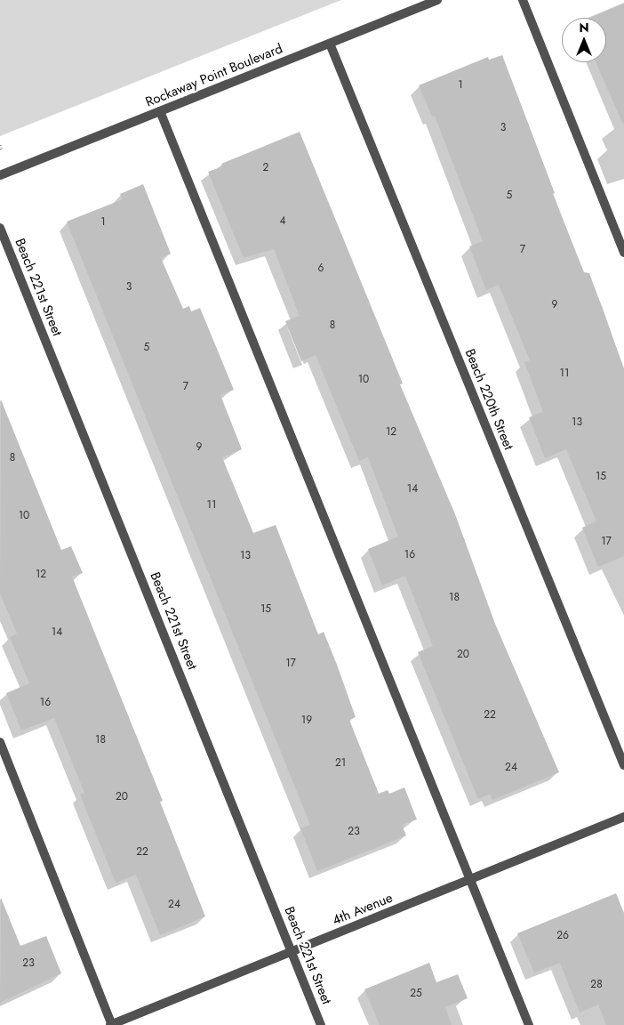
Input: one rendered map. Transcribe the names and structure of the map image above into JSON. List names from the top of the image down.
{
  "streets": {
    "street": [
      "Rockaway Point Boulevard",
      "Beach 221st Street",
      "Beach 220th Street",
      "4th Avenue"
    ]
  },
  "crossings": [
    ["Rockaway Point Boulevard", "Beach 220th Street"],
    ["Beach 221st Street", "4th Avenue"]
  ],
  "house_numbers": [
    "1",
    "3",
    "2",
    "5",
    "4",
    "1",
    "7",
    "6",
    "3",
    "9",
    "8",
    "5",
    "11",
    "10",
    "7",
    "13",
    "12",
    "9",
    "8",
    "15",
    "14",
    "11",
    "10",
    "17",
    "16",
    "13",
    "12",
    "18",
    "15",
    "14",
    "20",
    "17",
    "16",
    "22",
    "19",
    "18",
    "21",
    "24",
    "20",
    "23",
    "22",
    "24",
    "26",
    "23",
    "28",
    "25"
  ],
  "north": "top"
}
